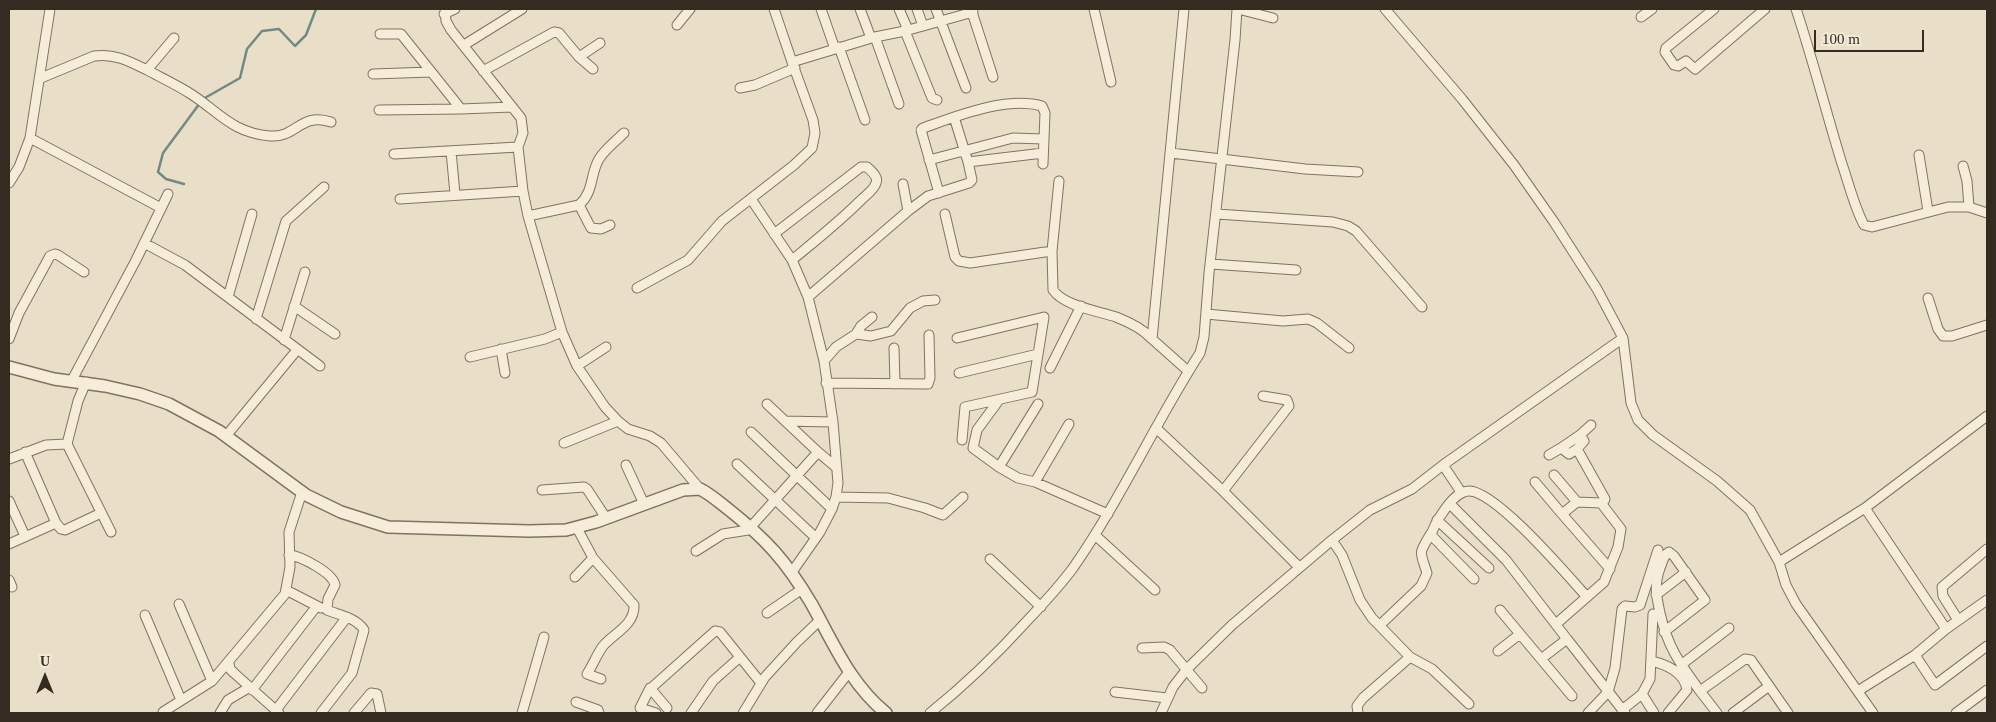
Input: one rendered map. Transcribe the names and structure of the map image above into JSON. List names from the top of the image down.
{
  "scale_bar": "100 m",
  "north": "top"
}
